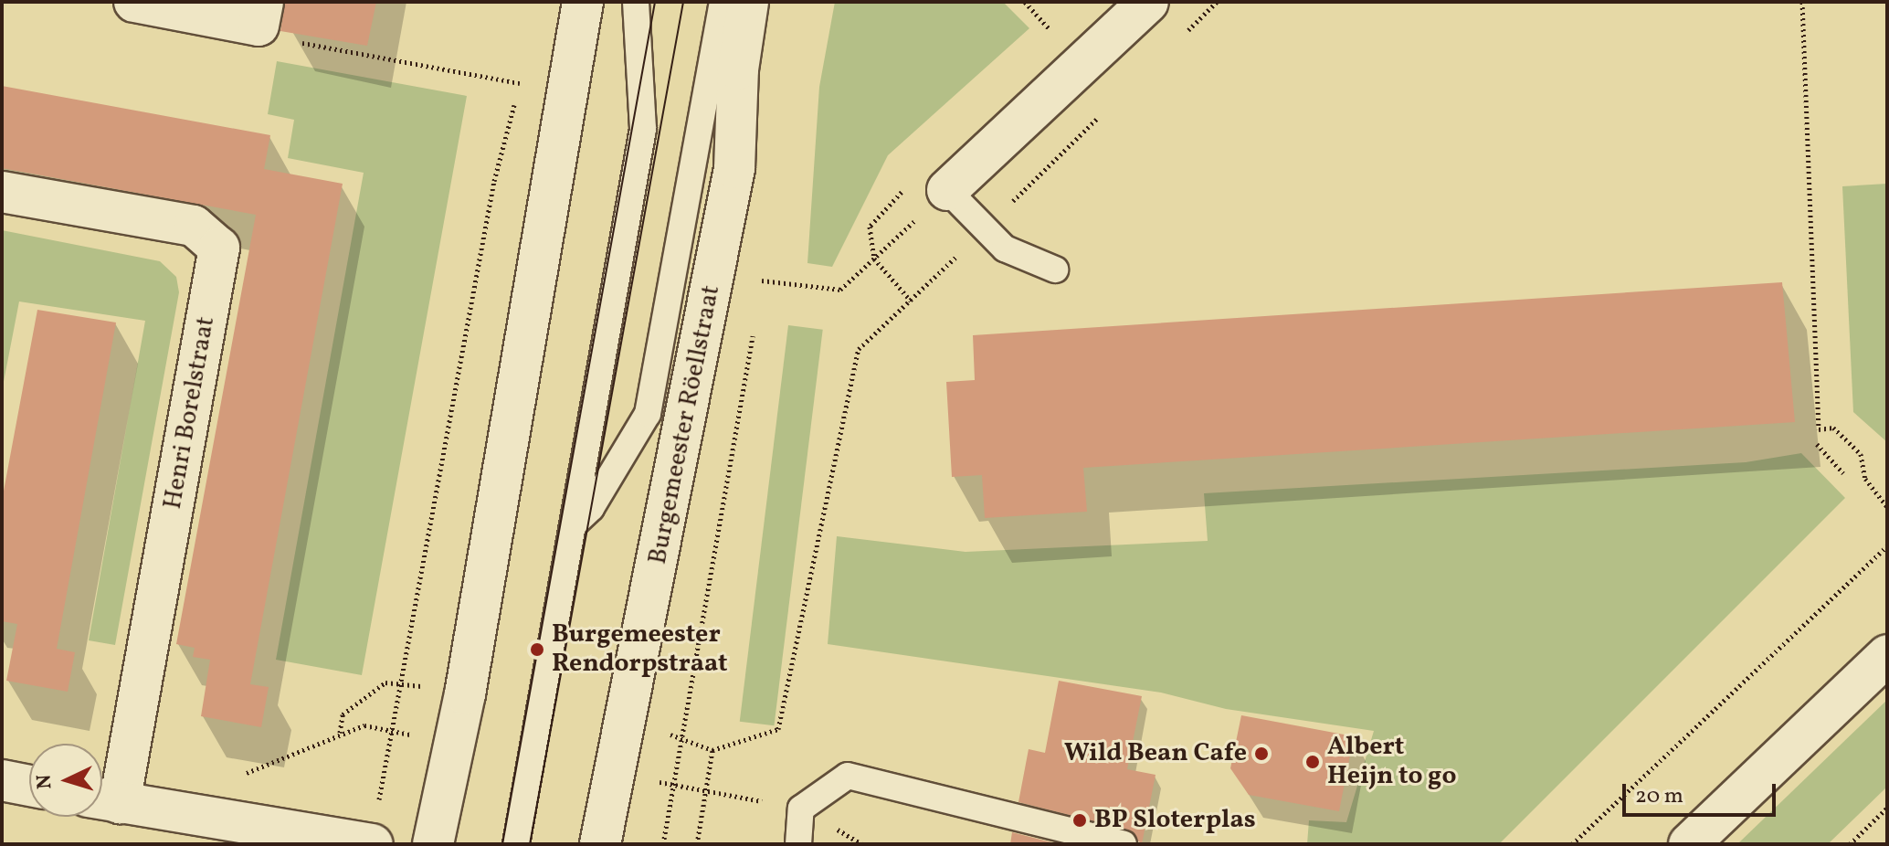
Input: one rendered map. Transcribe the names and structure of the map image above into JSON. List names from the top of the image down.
{
  "streets": {
    "main road": ["Henri Borelstraat", "Burgemeester Röellstraat"]
  },
  "places": [
    "Burgemeester Rendorpstraat",
    "Wild Bean Cafe",
    "Albert Heijn to go",
    "BP Sloterplas"
  ],
  "scale_bar": "20 m",
  "north": "left"
}
